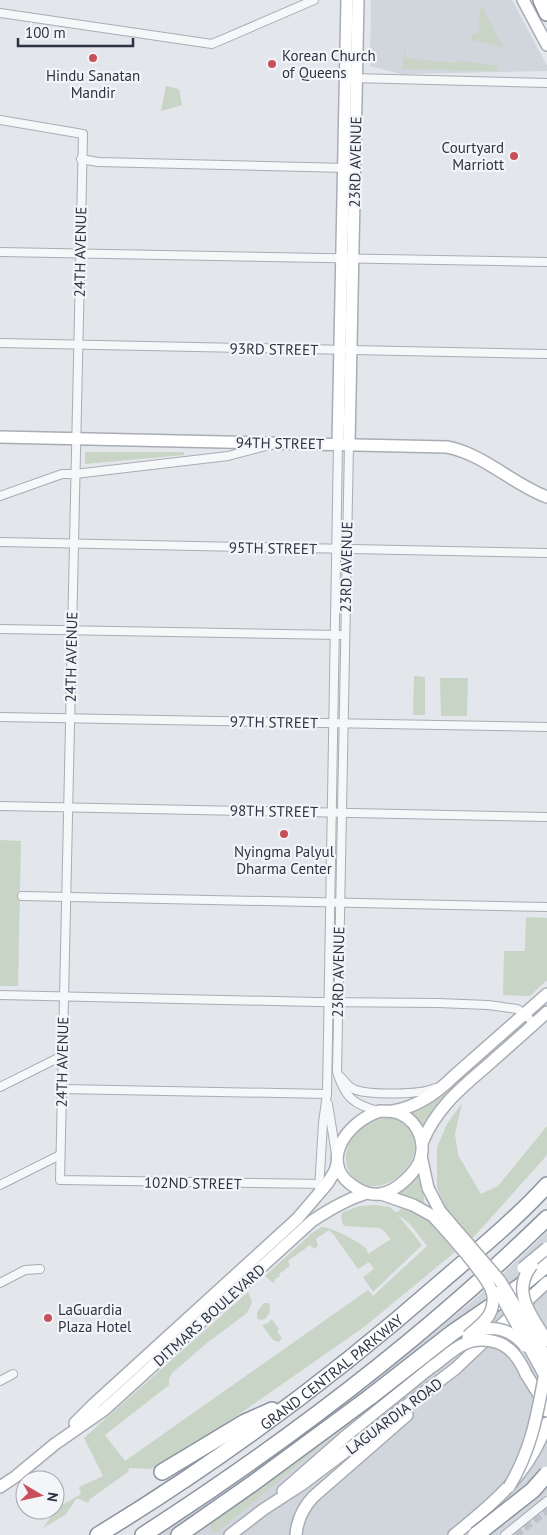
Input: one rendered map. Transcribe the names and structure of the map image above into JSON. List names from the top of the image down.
{
  "streets": {
    "highway": ["GRAND CENTRAL PARKWAY"],
    "street": [
      "23RD AVENUE",
      "24TH AVENUE",
      "93RD STREET",
      "94TH STREET",
      "95TH STREET",
      "97TH STREET",
      "98TH STREET",
      "102ND STREET",
      "DITMARS BOULEVARD",
      "LAGUARDIA ROAD"
    ]
  },
  "crossings": [
    ["23RD AVENUE", "93RD STREET"],
    ["23RD AVENUE", "94TH STREET"],
    ["23RD AVENUE", "95TH STREET"],
    ["23RD AVENUE", "97TH STREET"],
    ["23RD AVENUE", "98TH STREET"],
    ["23RD AVENUE", "102ND STREET"],
    ["23RD AVENUE", "DITMARS BOULEVARD"],
    ["24TH AVENUE", "93RD STREET"],
    ["24TH AVENUE", "94TH STREET"],
    ["24TH AVENUE", "95TH STREET"],
    ["24TH AVENUE", "97TH STREET"],
    ["24TH AVENUE", "98TH STREET"],
    ["24TH AVENUE", "102ND STREET"],
    ["102ND STREET", "DITMARS BOULEVARD"]
  ],
  "places": [
    "Hindu Sanatan Mandir",
    "Korean Church of Queens",
    "Courtyard Marriott",
    "Nyingma Palyul Dharma Center",
    "LaGuardia Plaza Hotel"
  ],
  "scale_bar": "100 m",
  "north": "right"
}
